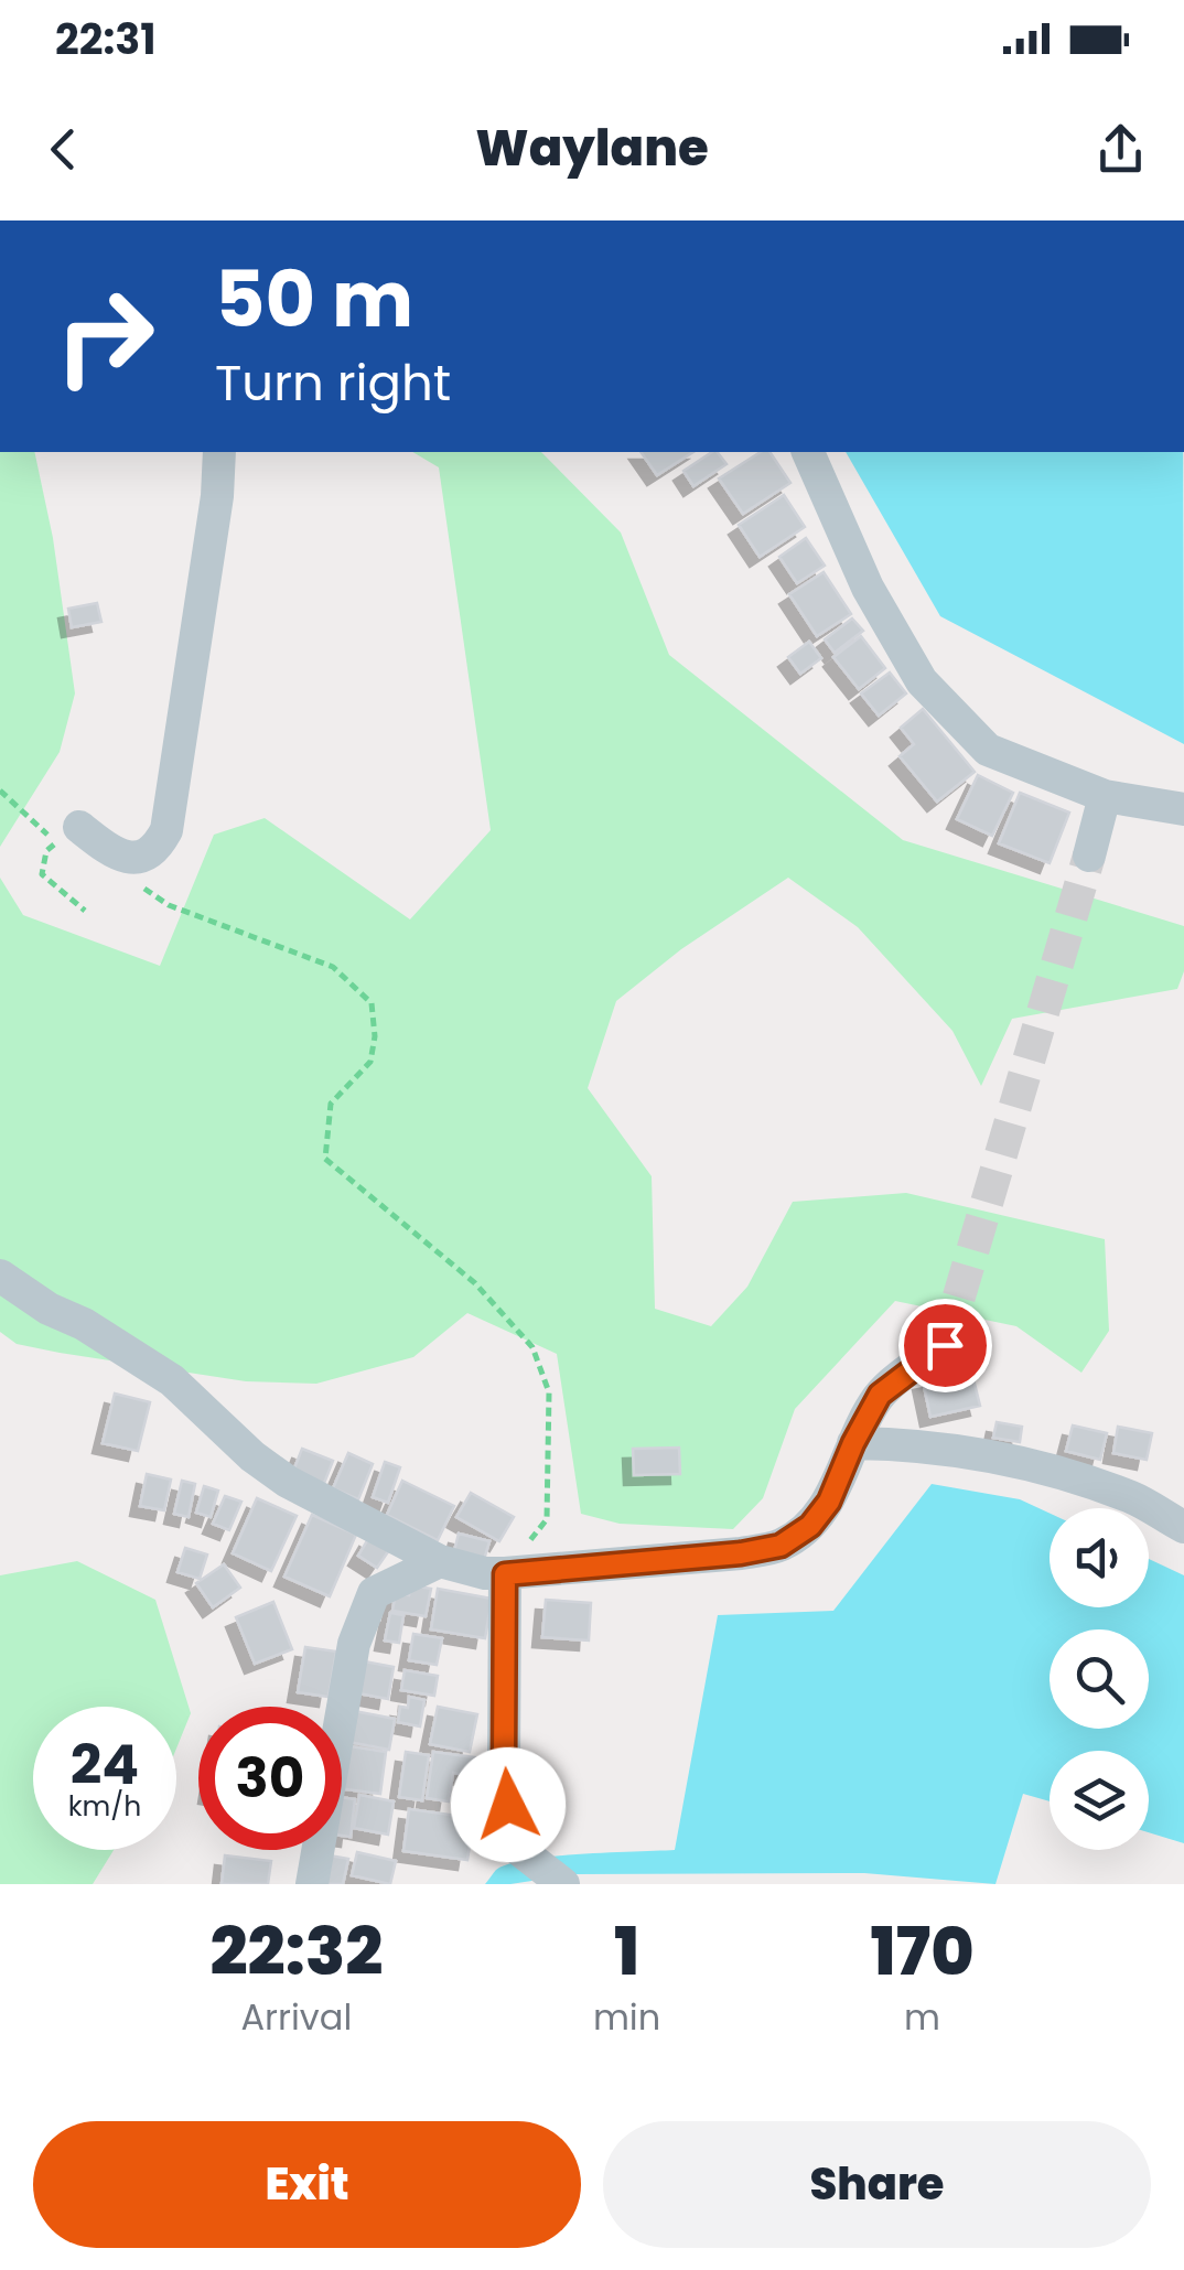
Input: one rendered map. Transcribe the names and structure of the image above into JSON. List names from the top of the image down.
{
  "page": {
    "status": "22:31",
    "header": "Waylane",
    "turn": ["50 m", "Turn right"],
    "speed": "24 km/h",
    "limit": "30",
    "eta": [
      "22:32",
      "Arrival",
      "1",
      "min",
      "170",
      "m"
    ],
    "buttons": ["Exit", "Share"]
  }
}
